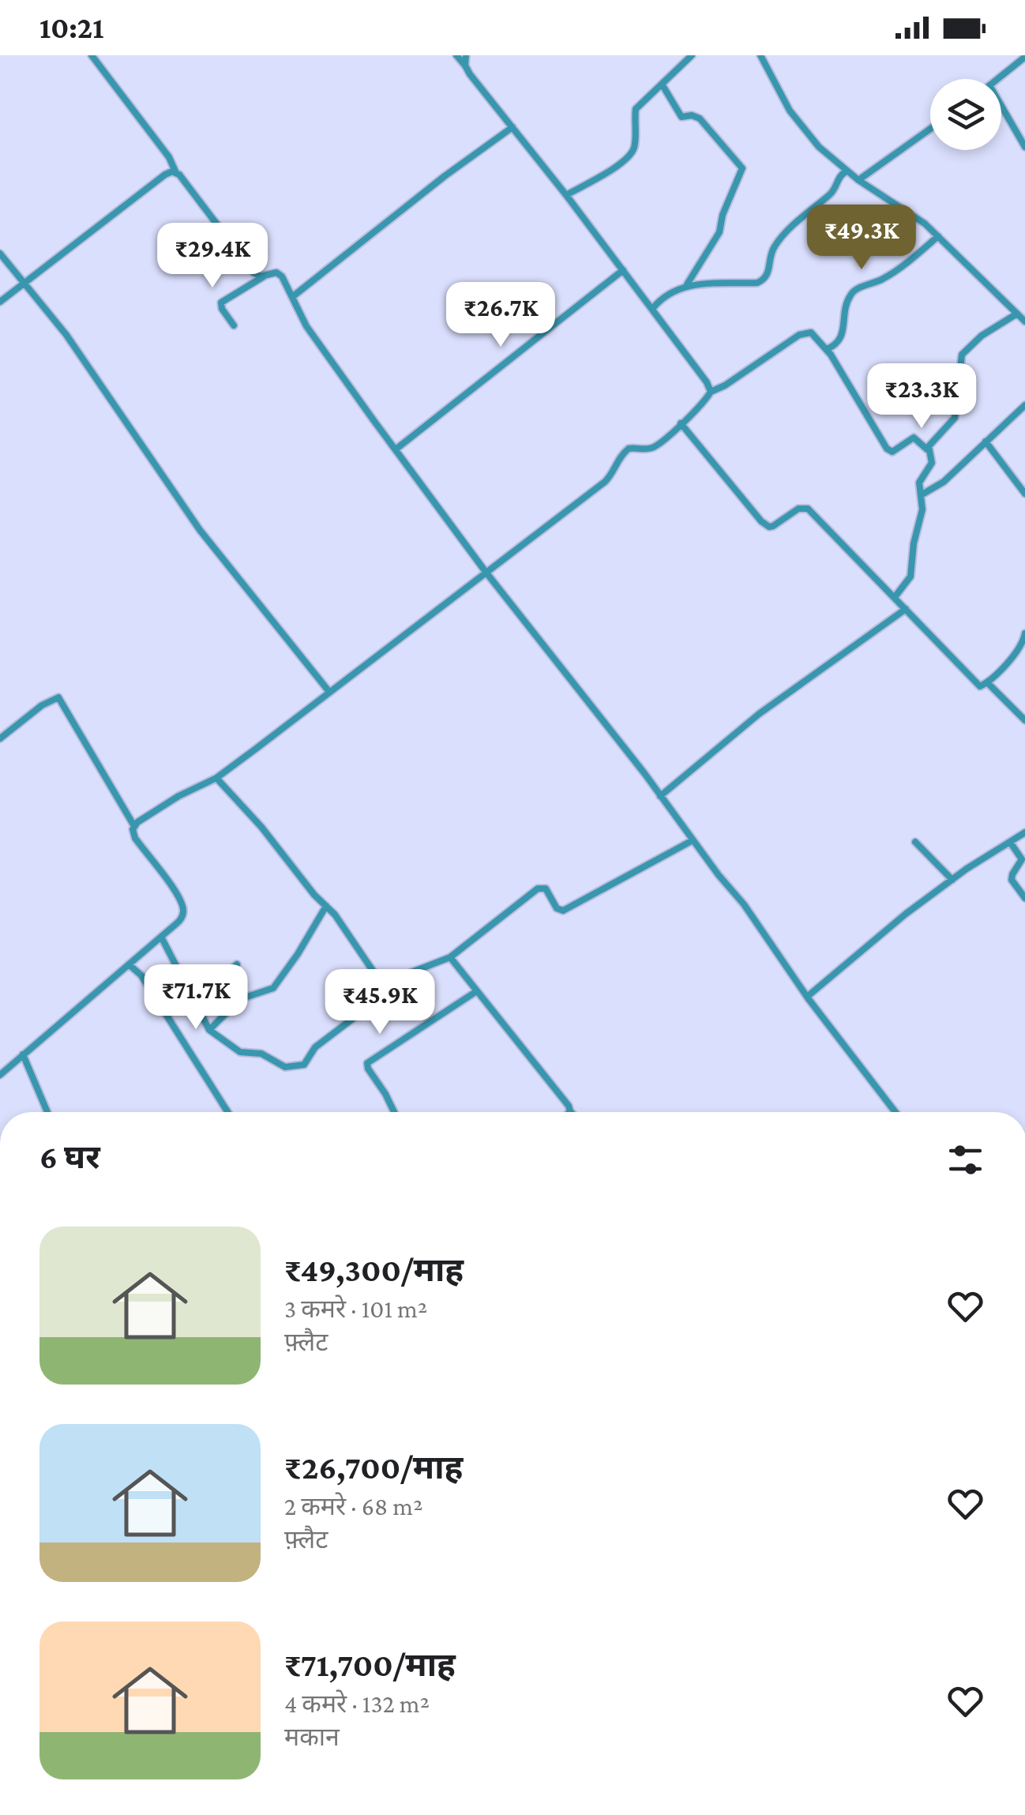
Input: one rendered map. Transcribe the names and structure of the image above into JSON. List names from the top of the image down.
{
  "page": {
    "status": "10:21",
    "price": [
      "₹49.3K",
      "₹29.4K",
      "₹26.7K",
      "₹23.3K",
      "₹71.7K",
      "₹45.9K"
    ],
    "heading": "6 घर",
    "list": [
      {
        "name": "₹49,300/माह",
        "note": "3 कमरे · 101 m² · फ़्लैट"
      },
      {
        "name": "₹26,700/माह",
        "note": "2 कमरे · 68 m² · फ़्लैट"
      },
      {
        "name": "₹71,700/माह",
        "note": "4 कमरे · 132 m² · मकान"
      }
    ]
  }
}
